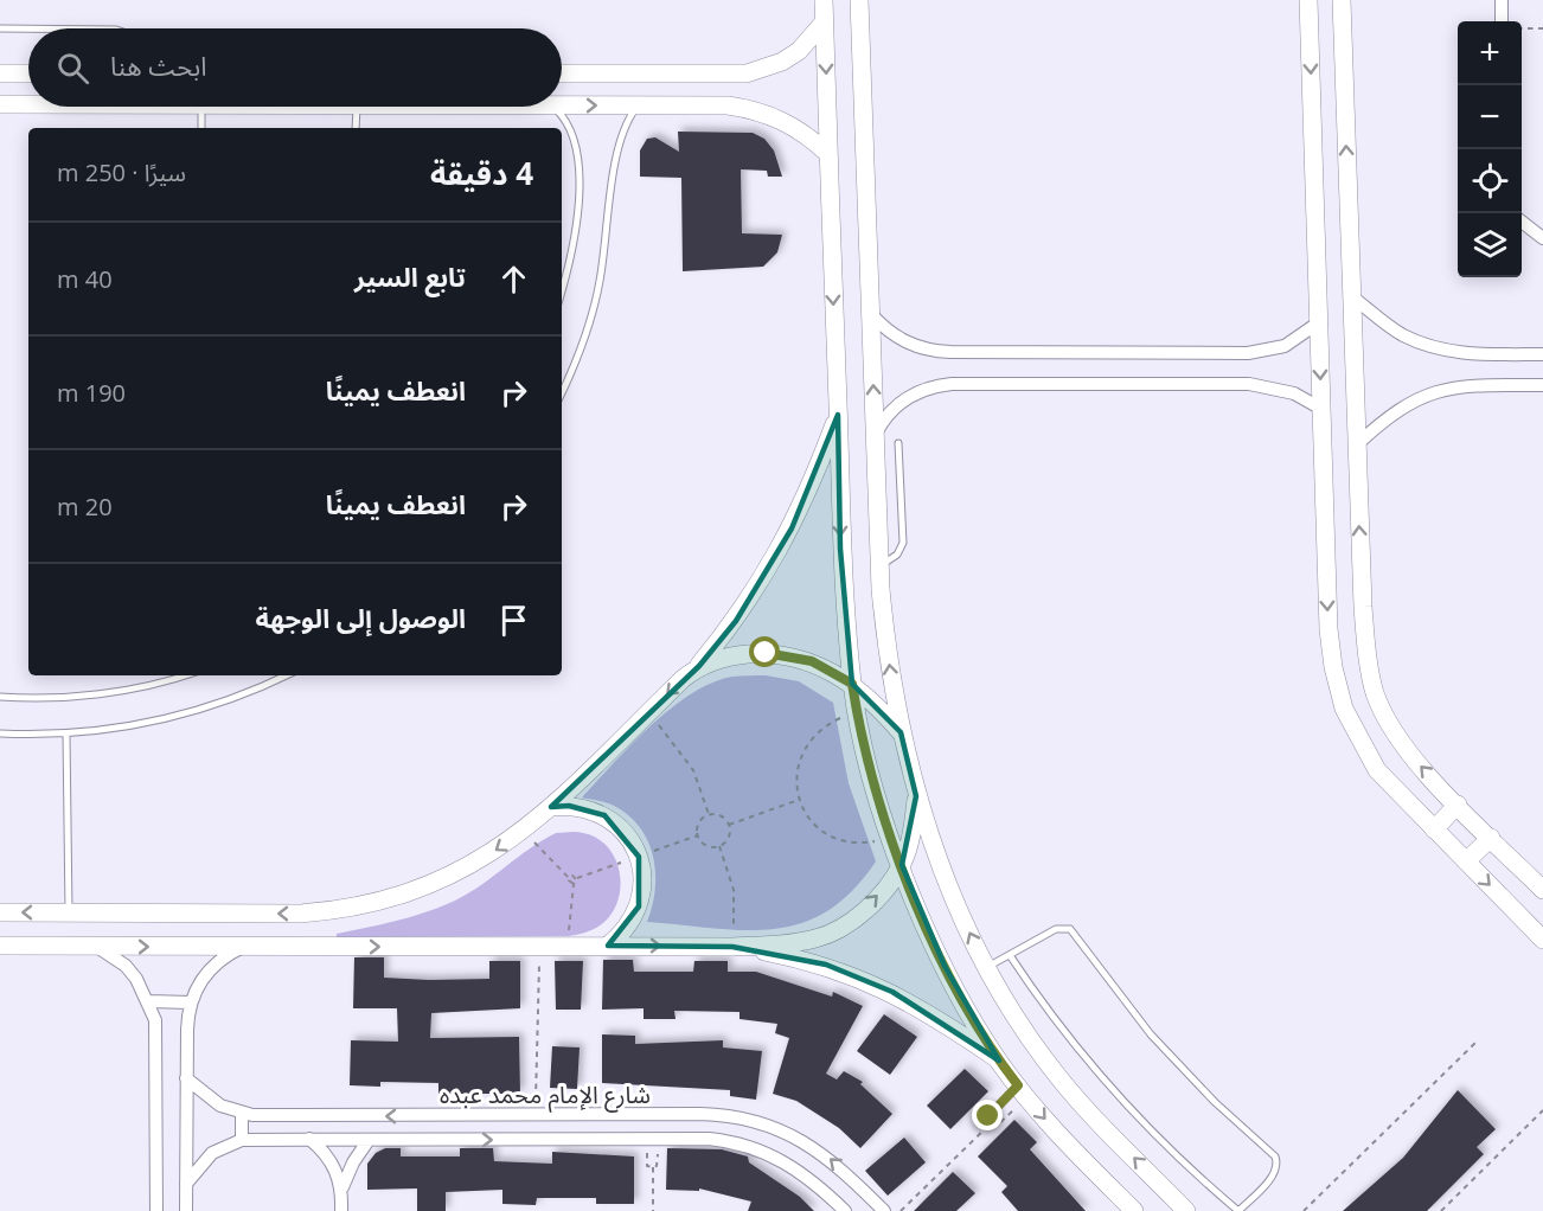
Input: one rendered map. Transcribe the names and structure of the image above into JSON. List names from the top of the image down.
{
  "streets": {
    "street": ["شارع الإمام محمد عبده"]
  },
  "page": {
    "map_buttons": ["+", "−"],
    "search": "ابحث هنا",
    "heading": ["4 دقيقة", "سيرًا · 250 m"],
    "list": [
      ["تابع السير", "40 m"],
      ["انعطف يمينًا", "190 m"],
      ["انعطف يمينًا", "20 m"],
      "الوصول إلى الوجهة"
    ]
  }
}
